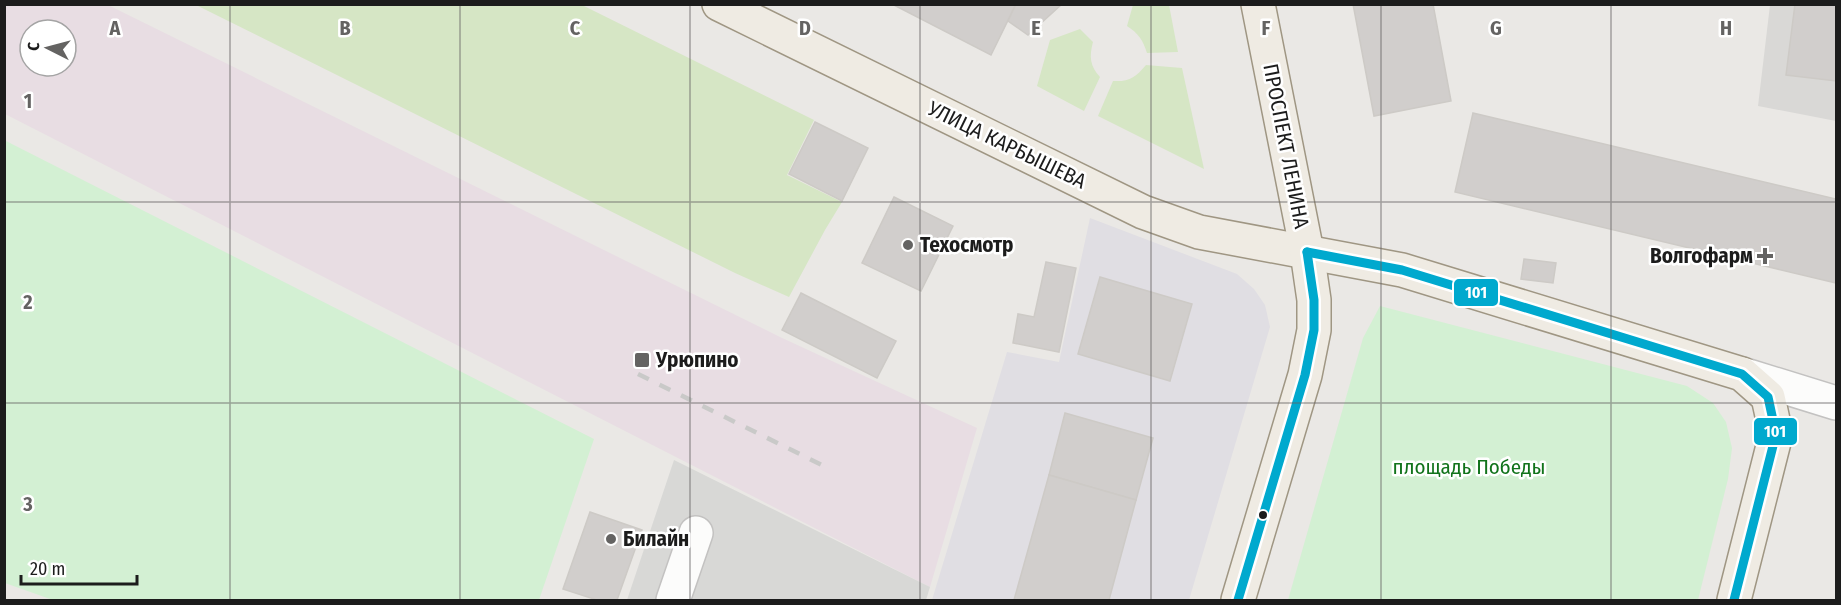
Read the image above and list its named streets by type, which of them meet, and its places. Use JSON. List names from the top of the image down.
{
  "streets": {
    "main road": ["УЛИЦА КАРБЫШЕВА", "ПРОСПЕКТ ЛЕНИНА"]
  },
  "crossings": [
    ["УЛИЦА КАРБЫШЕВА", "ПРОСПЕКТ ЛЕНИНА"]
  ],
  "parks": ["площадь Победы"],
  "places": {
    "other": ["Техосмотр", "Билайн"],
    "health": ["Волгофарм"],
    "transit": ["Урюпино"]
  },
  "lines": ["transit line 101"],
  "scale_bar": "20 m",
  "north": "left",
  "grid": {
    "columns": [
      "A",
      "B",
      "C",
      "D",
      "E",
      "F",
      "G",
      "H"
    ],
    "rows": ["1", "2", "3"]
  }
}
